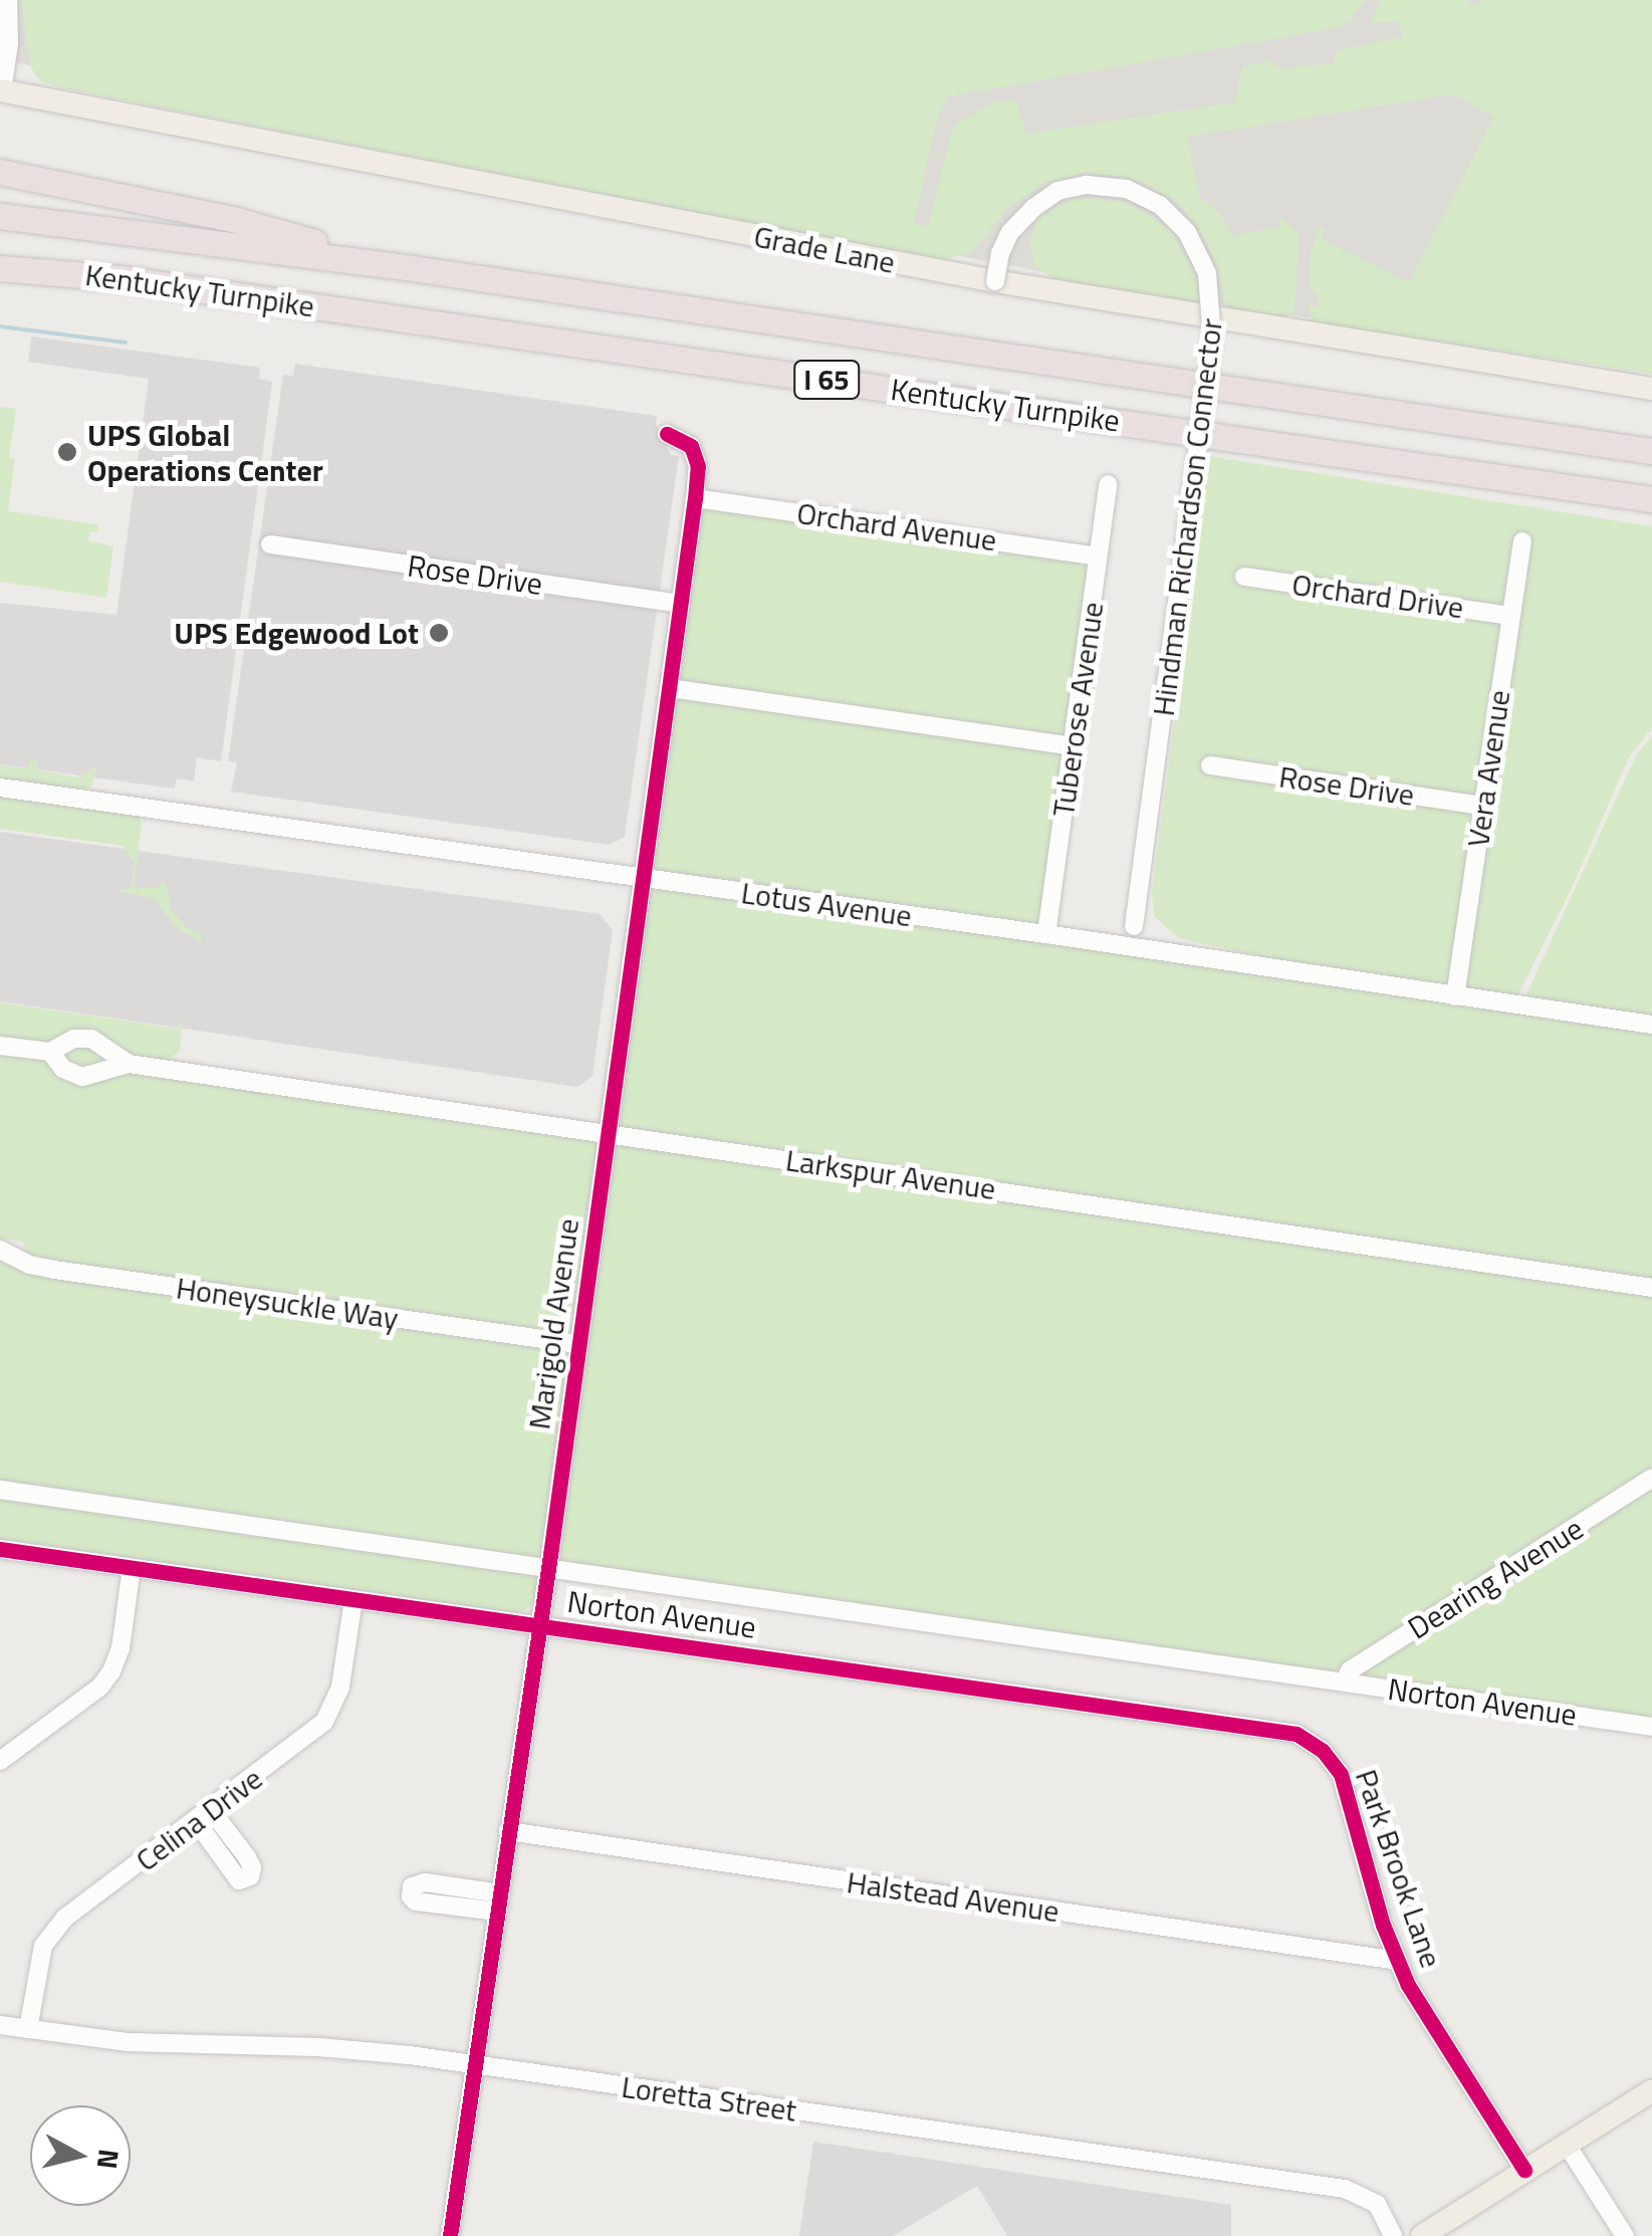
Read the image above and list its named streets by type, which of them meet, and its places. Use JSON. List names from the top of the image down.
{
  "streets": {
    "highway": ["Kentucky Turnpike", "I 65"],
    "main road": ["Grade Lane"],
    "street": [
      "Hindman Richardson Connector",
      "Orchard Avenue",
      "Rose Drive",
      "Orchard Drive",
      "Tuberose Avenue",
      "Vera Avenue",
      "Lotus Avenue",
      "Larkspur Avenue",
      "Honeysuckle Way",
      "Marigold Avenue",
      "Dearing Avenue",
      "Norton Avenue",
      "Celina Drive",
      "Park Brook Lane",
      "Halstead Avenue",
      "Loretta Street"
    ]
  },
  "crossings": [
    ["Grade Lane", "Hindman Richardson Connector"],
    ["Hindman Richardson Connector", "Lotus Avenue"],
    ["Orchard Avenue", "Tuberose Avenue"],
    ["Orchard Avenue", "Marigold Avenue"],
    ["Rose Drive", "Vera Avenue"],
    ["Rose Drive", "Marigold Avenue"],
    ["Orchard Drive", "Vera Avenue"],
    ["Tuberose Avenue", "Lotus Avenue"],
    ["Vera Avenue", "Lotus Avenue"],
    ["Lotus Avenue", "Marigold Avenue"],
    ["Larkspur Avenue", "Marigold Avenue"],
    ["Honeysuckle Way", "Marigold Avenue"],
    ["Marigold Avenue", "Norton Avenue"],
    ["Marigold Avenue", "Halstead Avenue"],
    ["Marigold Avenue", "Loretta Street"],
    ["Dearing Avenue", "Norton Avenue"],
    ["Norton Avenue", "Celina Drive"],
    ["Norton Avenue", "Park Brook Lane"],
    ["Celina Drive", "Loretta Street"],
    ["Park Brook Lane", "Halstead Avenue"]
  ],
  "places": ["UPS Global Operations Center", "UPS Edgewood Lot"],
  "north": "right"
}
